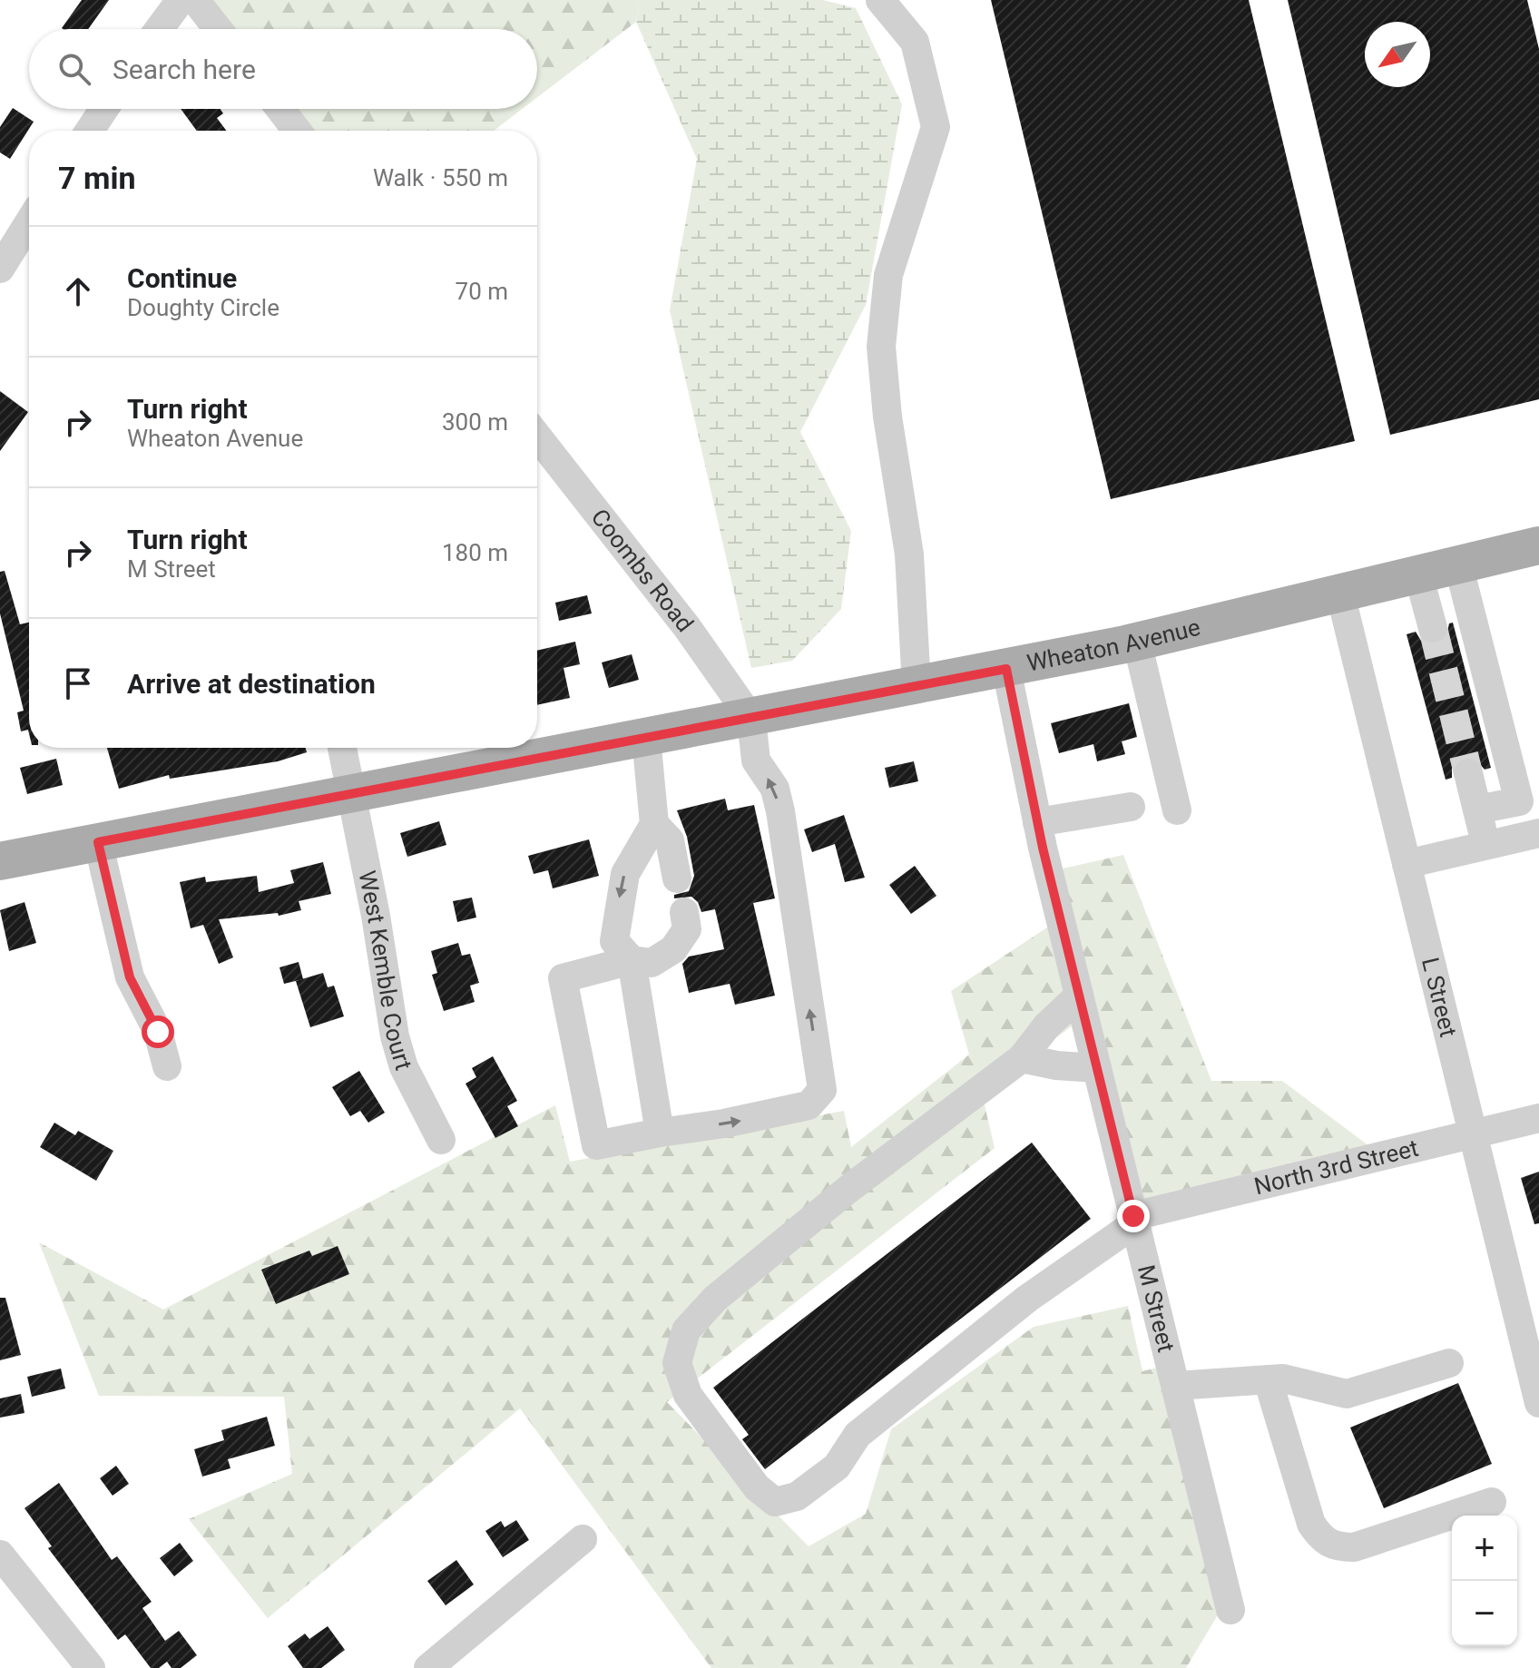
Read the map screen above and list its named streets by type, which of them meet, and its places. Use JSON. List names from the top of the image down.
{
  "streets": {
    "main road": ["Wheaton Avenue"],
    "street": [
      "Coombs Road",
      "West Kemble Court",
      "L Street",
      "North 3rd Street",
      "M Street"
    ]
  },
  "crossings": [
    ["Coombs Road", "Wheaton Avenue"],
    ["Wheaton Avenue", "West Kemble Court"],
    ["Wheaton Avenue", "L Street"],
    ["Wheaton Avenue", "M Street"],
    ["L Street", "North 3rd Street"],
    ["North 3rd Street", "M Street"]
  ],
  "north": "bottom left",
  "page": {
    "search": "Search here",
    "heading": ["7 min", "Walk · 550 m"],
    "list": [
      ["Continue", "Doughty Circle", "70 m"],
      ["Turn right", "Wheaton Avenue", "300 m"],
      ["Turn right", "M Street", "180 m"],
      "Arrive at destination"
    ],
    "map_buttons": ["+", "−"]
  }
}
